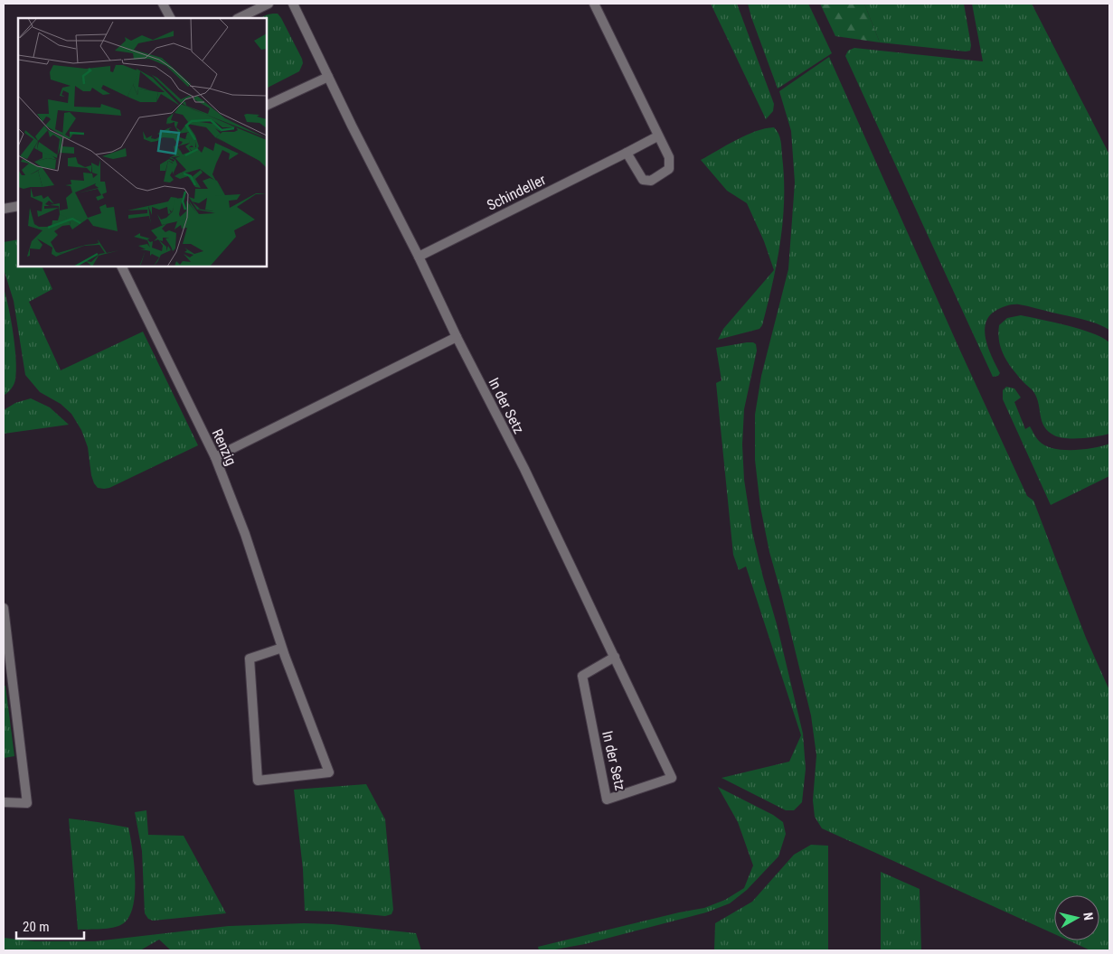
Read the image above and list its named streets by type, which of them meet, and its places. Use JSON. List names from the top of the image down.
{
  "streets": {
    "street": ["Schindeller", "In der Setz", "Renzig"]
  },
  "crossings": [
    ["Schindeller", "In der Setz"]
  ],
  "scale_bar": "20 m",
  "north": "right"
}
